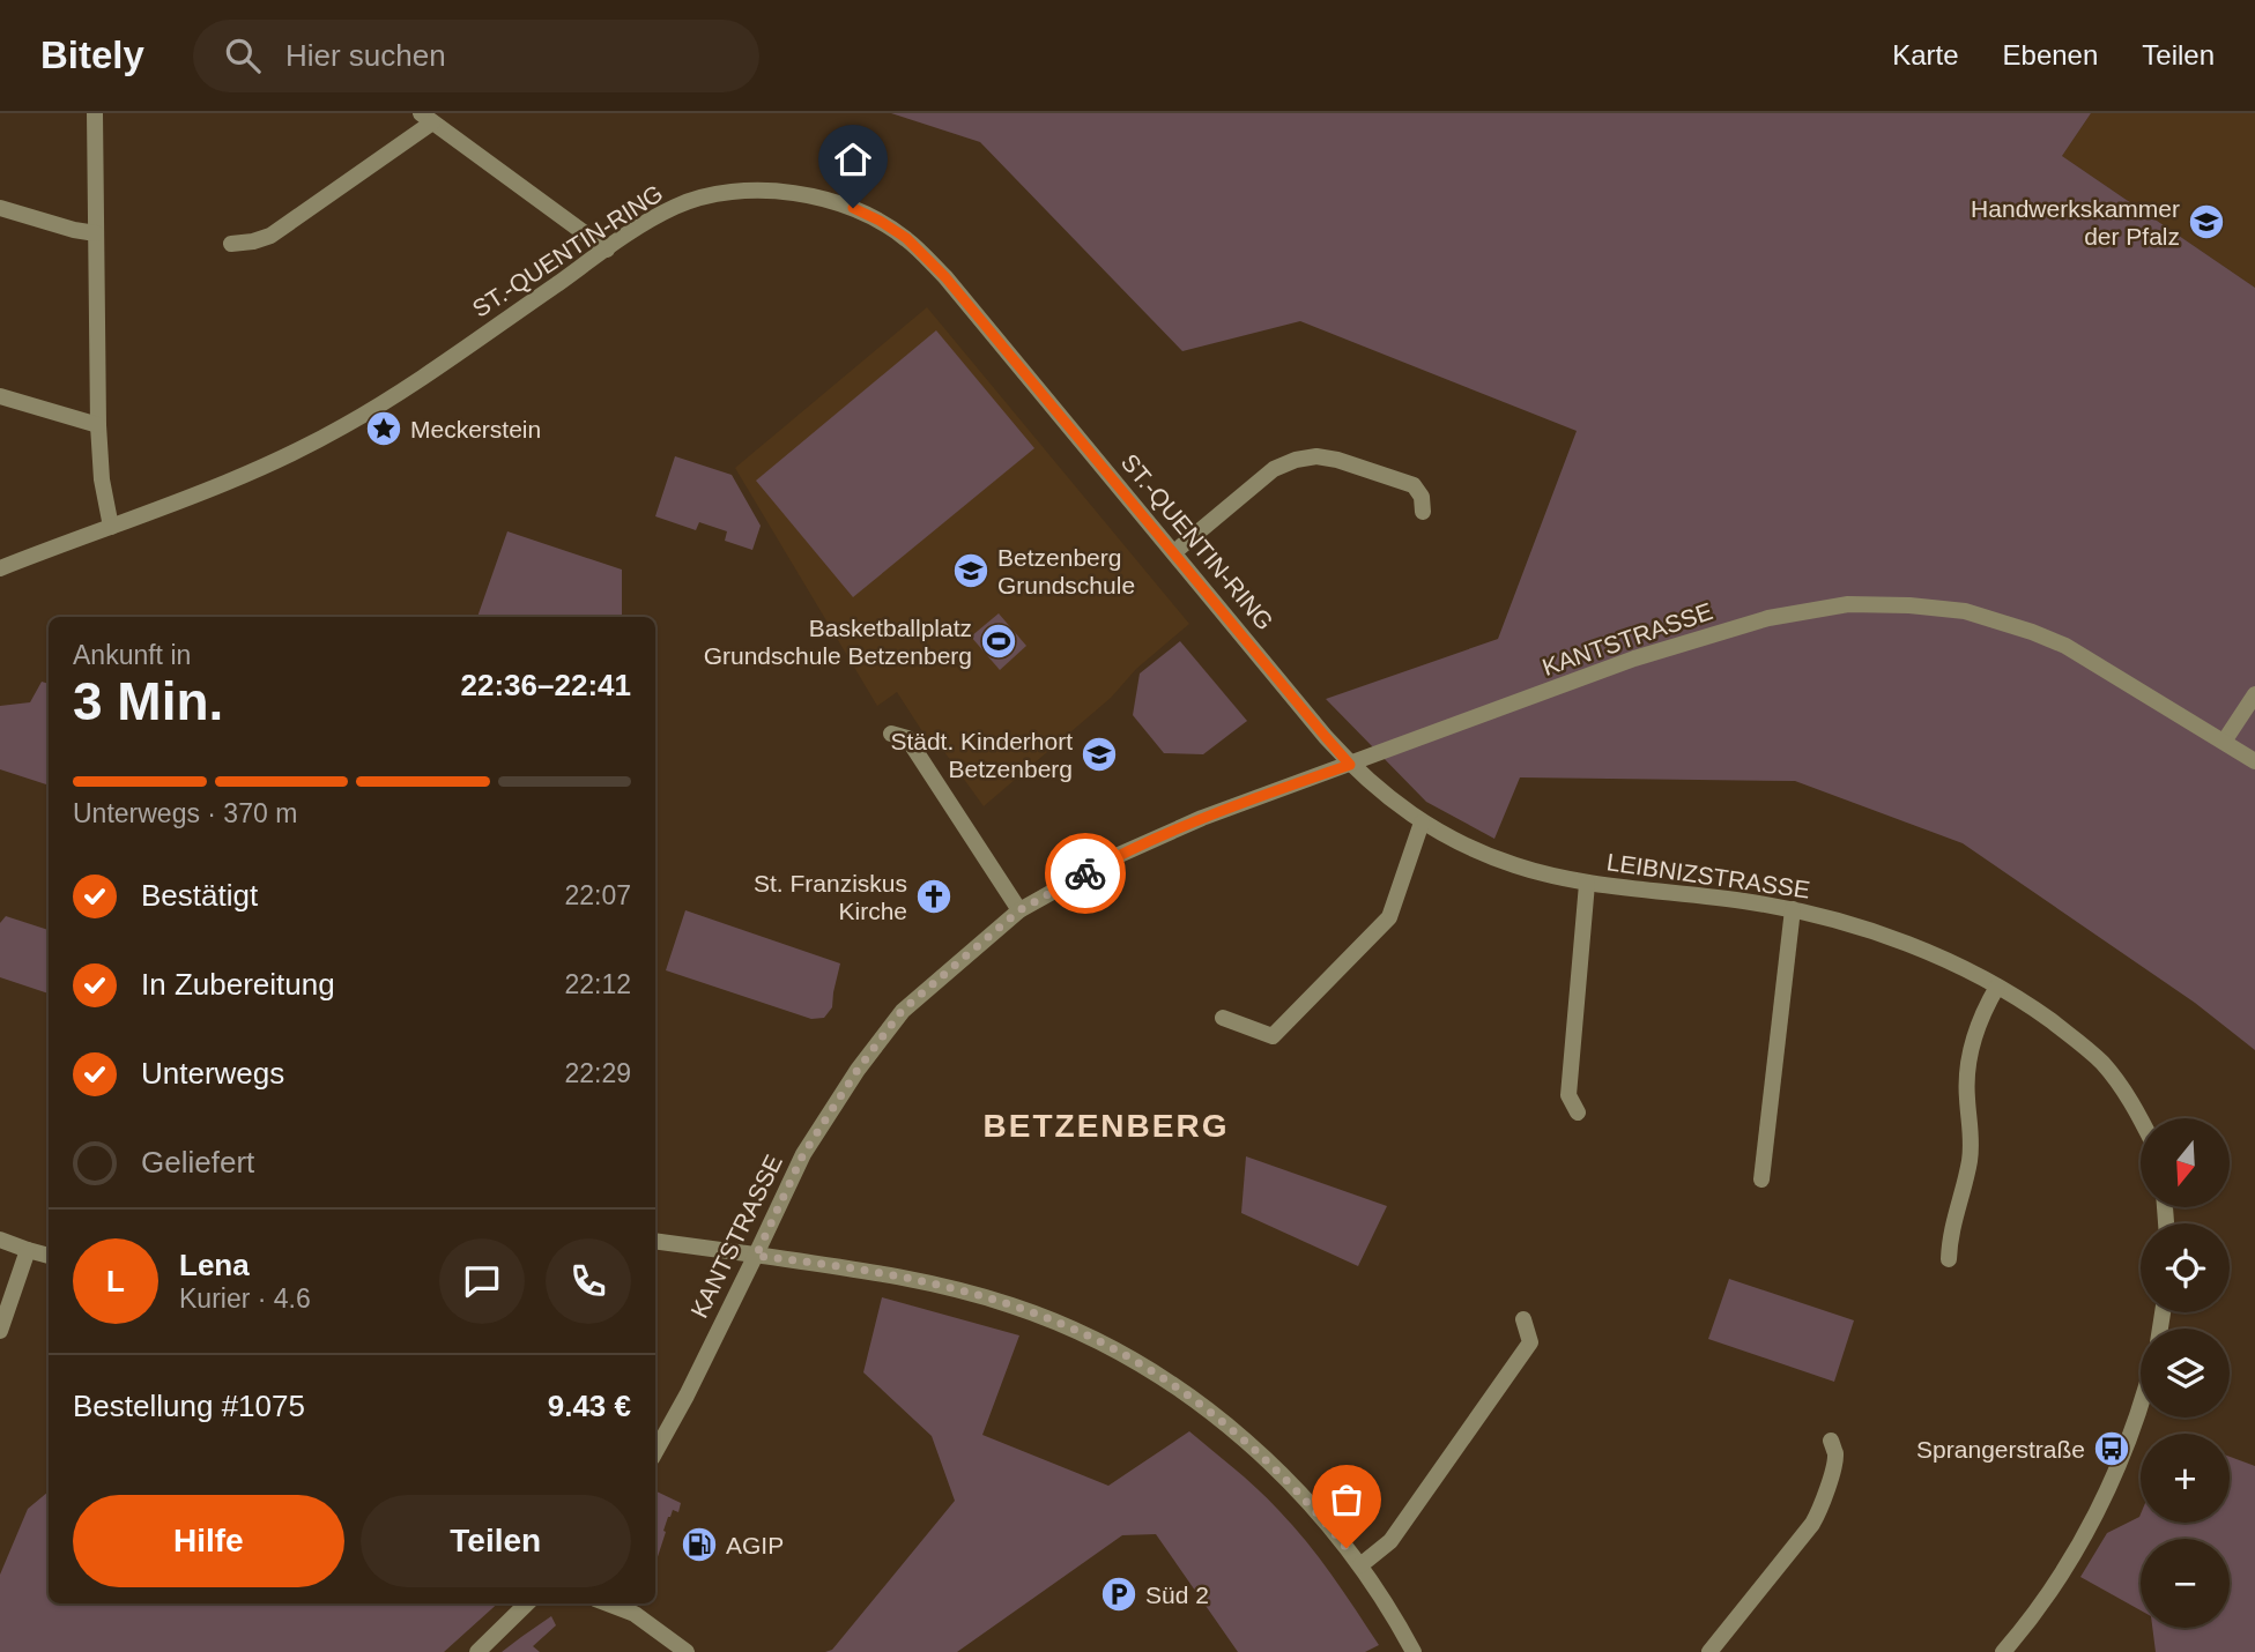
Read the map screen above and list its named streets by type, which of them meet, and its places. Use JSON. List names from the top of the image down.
{
  "streets": {
    "street": ["ST.-QUENTIN-RING", "KANTSTRASSE", "LEIBNIZSTRASSE"]
  },
  "crossings": [
    ["ST.-QUENTIN-RING", "KANTSTRASSE"],
    ["ST.-QUENTIN-RING", "LEIBNIZSTRASSE"],
    ["KANTSTRASSE", "LEIBNIZSTRASSE"]
  ],
  "districts": ["BETZENBERG"],
  "places": {
    "school or university": ["Handwerkskammer der Pfalz", "Betzenberg Grundschule", "Städt. Kinderhort Betzenberg"],
    "place": ["Meckerstein"],
    "sports": ["Basketballplatz Grundschule Betzenberg"],
    "church": ["St. Franziskus Kirche"],
    "bus stop": ["Sprangerstraße"],
    "fuel station": ["AGIP"],
    "parking": ["Süd 2"]
  },
  "north": "bottom",
  "page": {
    "header": "Bitely",
    "search": "Hier suchen",
    "nav": ["Karte", "Ebenen", "Teilen"],
    "heading": ["3 Min.", "Ankunft in", "22:36–22:41"],
    "panel": [
      "Lena",
      "Kurier · 4.6",
      "Bestellung #1075",
      "9.43 €"
    ],
    "bar": "Unterwegs · 370 m",
    "list": [
      ["Bestätigt", "22:07"],
      ["In Zubereitung", "22:12"],
      ["Unterwegs", "22:29"],
      "Geliefert"
    ],
    "map_buttons": ["+", "−"],
    "round": "L",
    "buttons": ["Hilfe", "Teilen"]
  }
}
